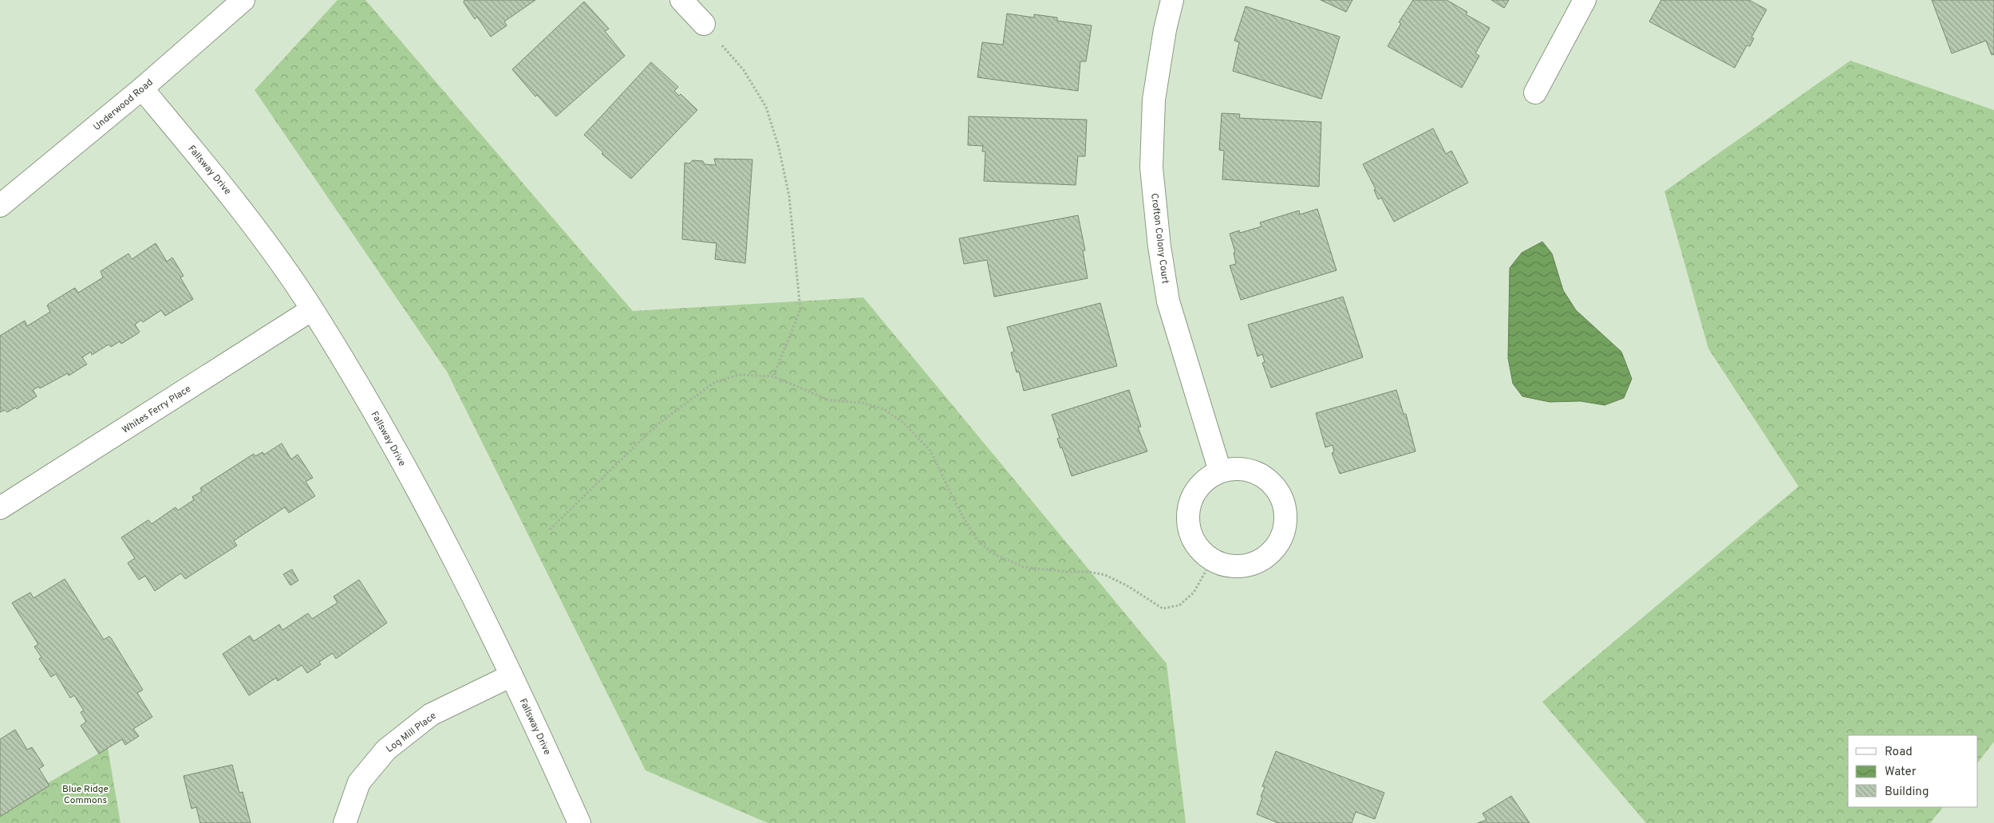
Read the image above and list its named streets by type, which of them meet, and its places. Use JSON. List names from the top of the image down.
{
  "streets": {
    "street": [
      "Underwood Road",
      "Fallsway Drive",
      "Crofton Colony Court",
      "Whites Ferry Place",
      "Log Mill Place"
    ]
  },
  "crossings": [
    ["Underwood Road", "Fallsway Drive"],
    ["Fallsway Drive", "Whites Ferry Place"],
    ["Fallsway Drive", "Log Mill Place"]
  ],
  "parks": ["Blue Ridge Commons"],
  "legend": ["Road", "Water", "Building"]
}
